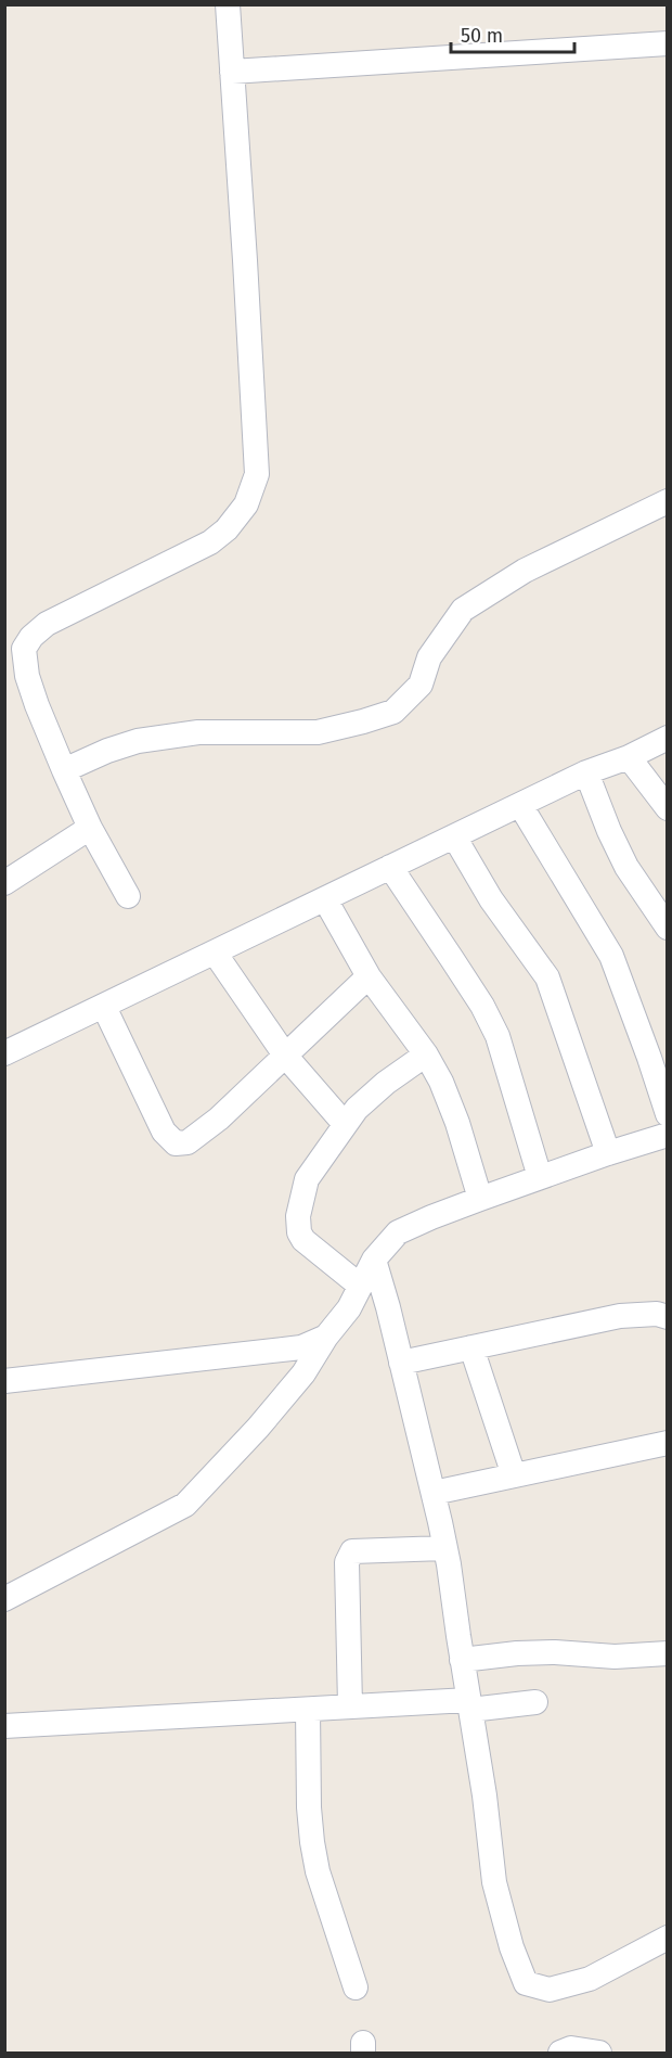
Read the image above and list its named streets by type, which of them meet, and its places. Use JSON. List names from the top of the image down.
{
  "scale_bar": "50 m"
}
